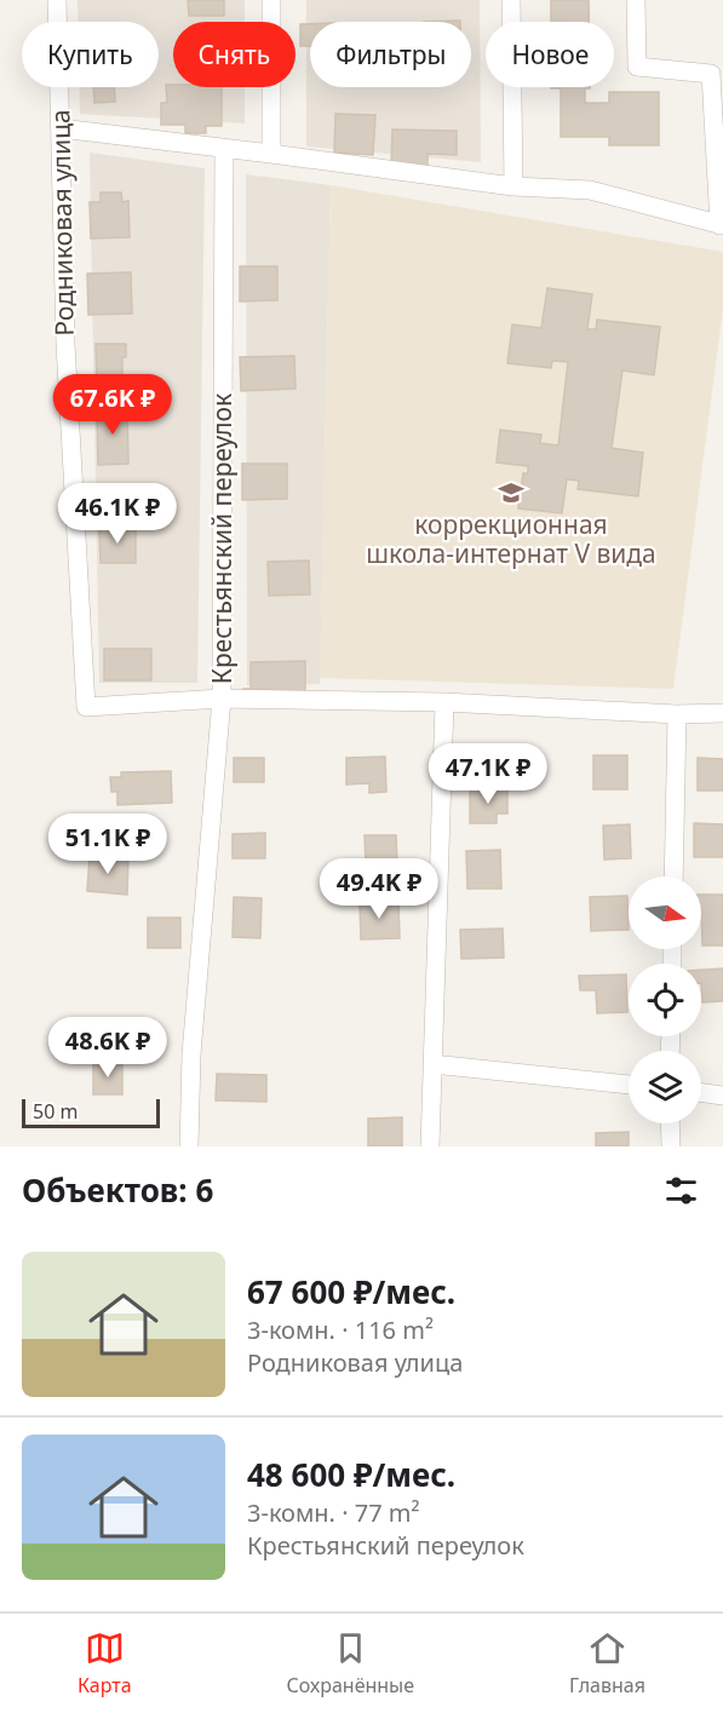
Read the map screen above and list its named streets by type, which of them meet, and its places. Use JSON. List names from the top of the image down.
{
  "streets": {
    "street": ["Родниковая улица", "Крестьянский переулок"]
  },
  "crossings": [
    ["Родниковая улица", "Крестьянский переулок"]
  ],
  "places": {
    "school or university": ["коррекционная школа-интернат V вида"]
  },
  "scale_bar": "50 m",
  "north": "right",
  "page": {
    "chip": [
      "Купить",
      "Снять",
      "Фильтры",
      "Новое"
    ],
    "price": [
      "67.6K ₽",
      "46.1K ₽",
      "47.1K ₽",
      "51.1K ₽",
      "49.4K ₽",
      "48.6K ₽"
    ],
    "scale": "50 m",
    "heading": "Объектов: 6",
    "list": [
      {
        "name": "67 600 ₽/мес.",
        "note": "3-комн. · 116 m² · Родниковая улица"
      },
      {
        "name": "48 600 ₽/мес.",
        "note": "3-комн. · 77 m² · Крестьянский переулок"
      }
    ],
    "tabs": ["Карта", "Сохранённые", "Главная"]
  }
}
